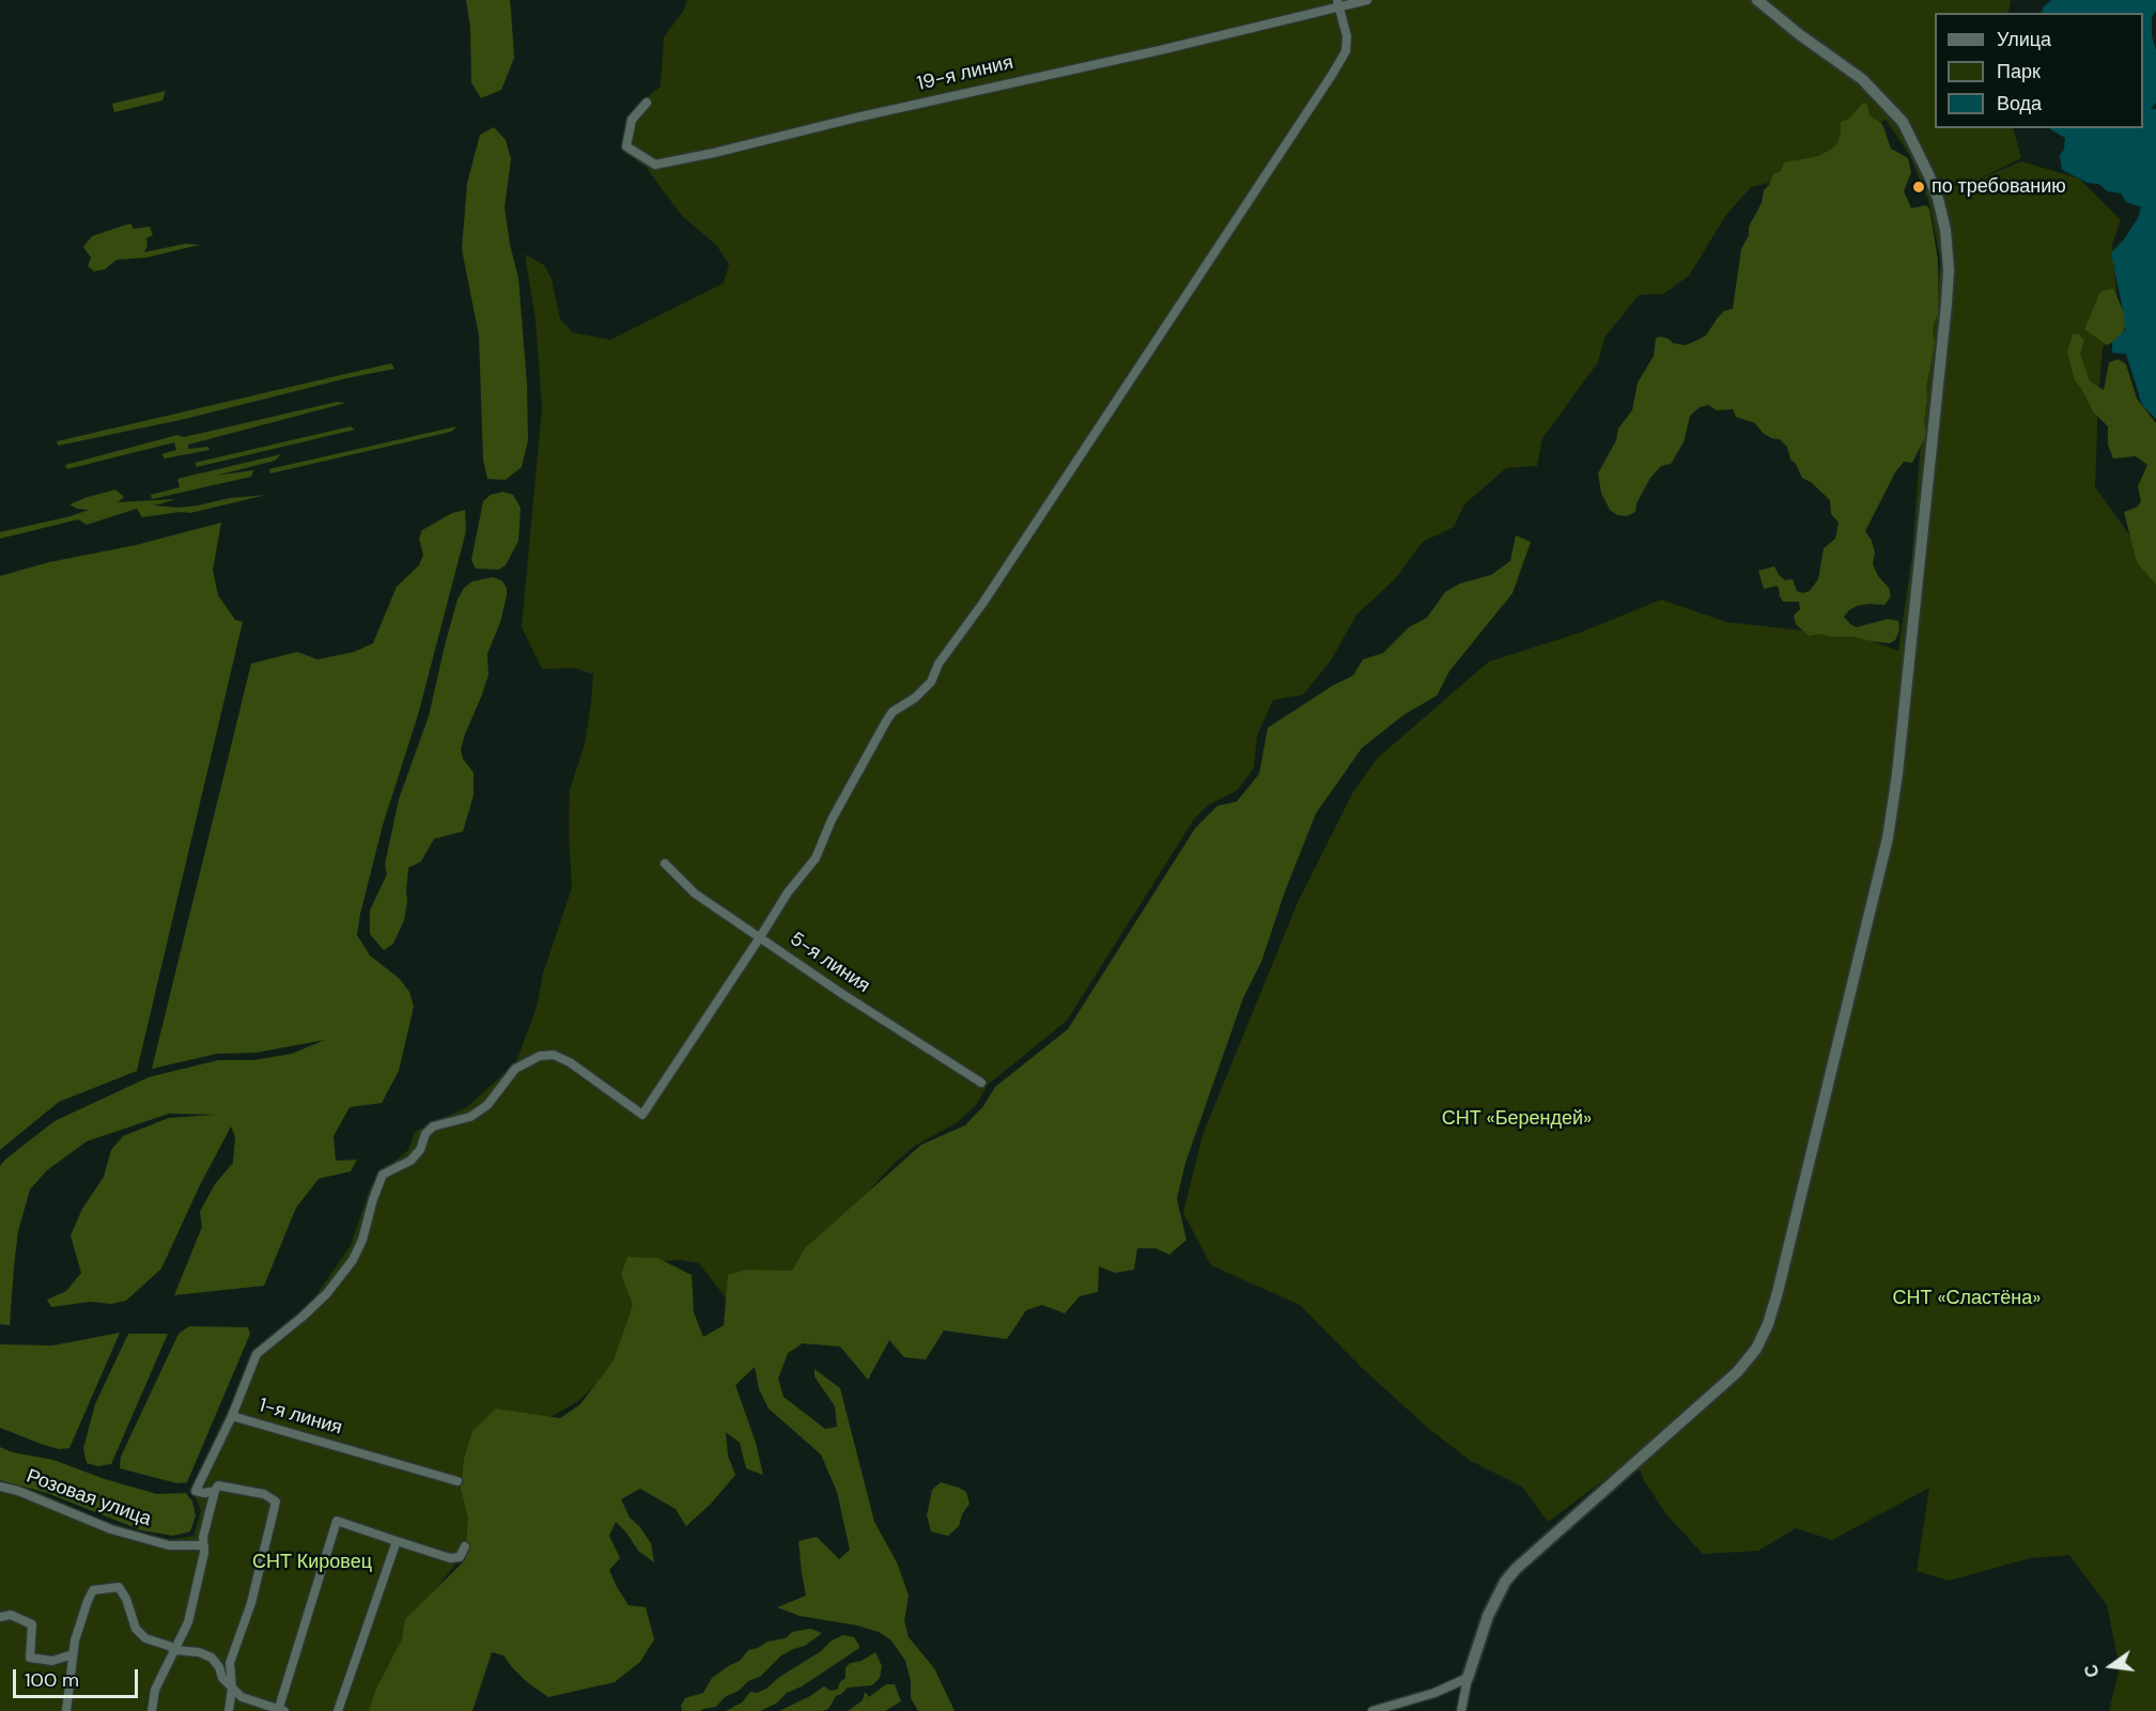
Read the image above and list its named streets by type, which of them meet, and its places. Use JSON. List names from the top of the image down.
{
  "streets": {
    "street": [
      "19-я линия",
      "5-я линия",
      "1-я линия",
      "Розовая улица"
    ]
  },
  "parks": ["СНТ «Берендей»", "СНТ «Сластёна»", "СНТ Кировец"],
  "places": ["по требованию"],
  "legend": ["Улица", "Парк", "Вода"],
  "scale_bar": "100 m",
  "north": "left"
}
